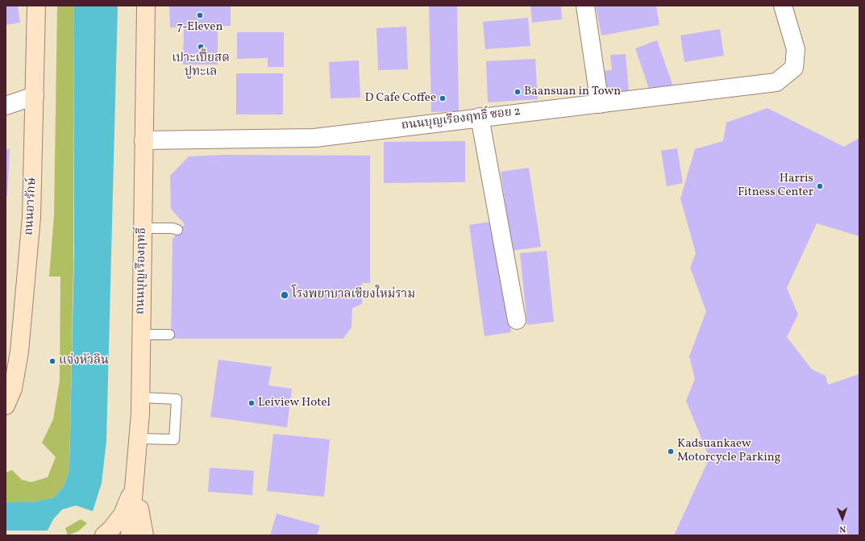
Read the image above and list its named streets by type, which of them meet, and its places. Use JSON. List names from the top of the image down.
{
  "streets": {
    "main road": ["ถนนอารักษ์", "ถนนบุญเรืองฤทธิ์"],
    "street": ["ถนนบุญเรืองฤทธิ์ ซอย 2"]
  },
  "crossings": [
    ["ถนนบุญเรืองฤทธิ์ ซอย 2", "ถนนบุญเรืองฤทธิ์"]
  ],
  "places": [
    "7-Eleven",
    "เปาะเปี๊ยสด ปูทะเล",
    "Baansuan in Town",
    "D Cafe Coffee",
    "Harris Fitness Center",
    "โรงพยาบาลเชียงใหม่ราม",
    "แจ่งหัวลิน",
    "Leiview Hotel",
    "Kadsuankaew Motorcycle Parking"
  ],
  "north": "bottom"
}
